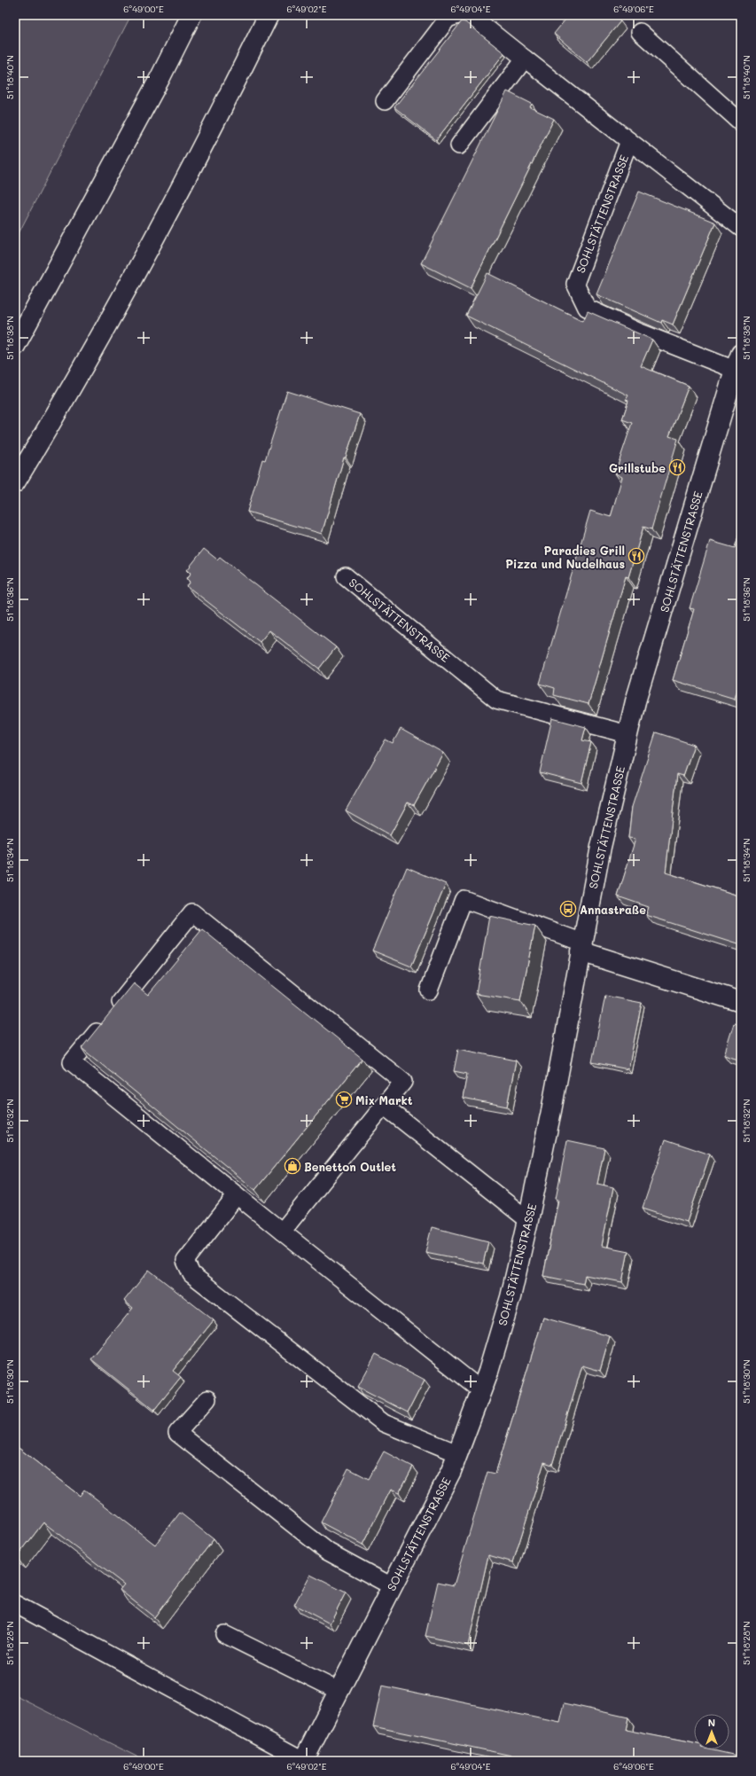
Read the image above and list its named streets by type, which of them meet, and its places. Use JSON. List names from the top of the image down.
{
  "streets": {
    "main road": ["SOHLSTÄTTENSTRASSE"]
  },
  "places": {
    "restaurant": ["Grillstube", "Paradies Grill Pizza und Nudelhaus"],
    "bus stop": ["Annastraße"],
    "supermarket": ["Mix Markt"],
    "shop": ["Benetton Outlet"]
  },
  "north": "top",
  "coordinates": [
    "6°49'00\"E",
    "6°49'02\"E",
    "6°49'04\"E",
    "6°49'06\"E",
    "51°18'40\"N",
    "51°18'38\"N",
    "51°18'36\"N",
    "51°18'34\"N",
    "51°18'32\"N",
    "51°18'30\"N",
    "51°18'28\"N"
  ]
}
